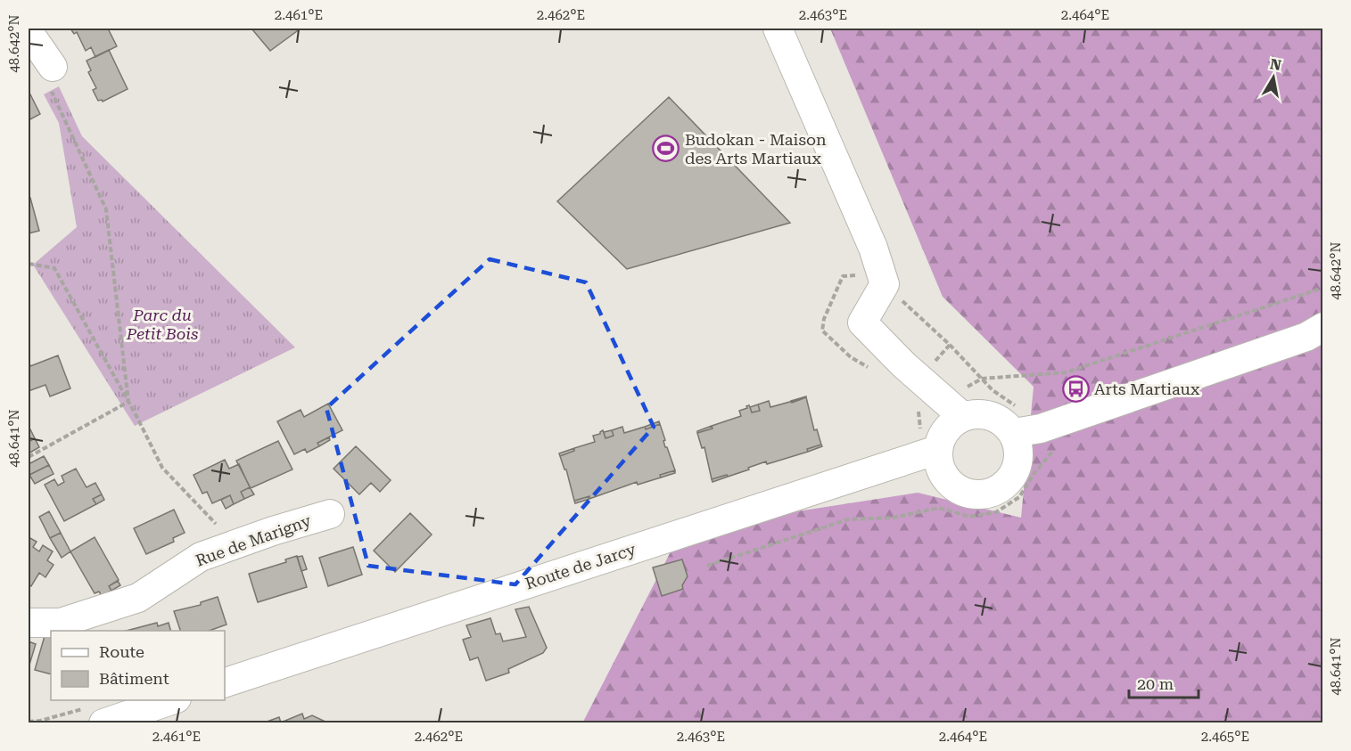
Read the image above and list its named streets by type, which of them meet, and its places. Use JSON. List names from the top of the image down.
{
  "streets": {
    "street": ["Rue de Marigny", "Route de Jarcy"]
  },
  "parks": ["Parc du Petit Bois"],
  "places": {
    "sports": ["Budokan - Maison des Arts Martiaux"],
    "bus stop": ["Arts Martiaux"]
  },
  "legend": ["Route", "Bâtiment"],
  "scale_bar": "20 m",
  "north": "top",
  "coordinates": [
    "2.461°E",
    "2.462°E",
    "2.463°E",
    "2.464°E",
    "48.642°N",
    "48.641°N",
    "2.465°E"
  ]
}
